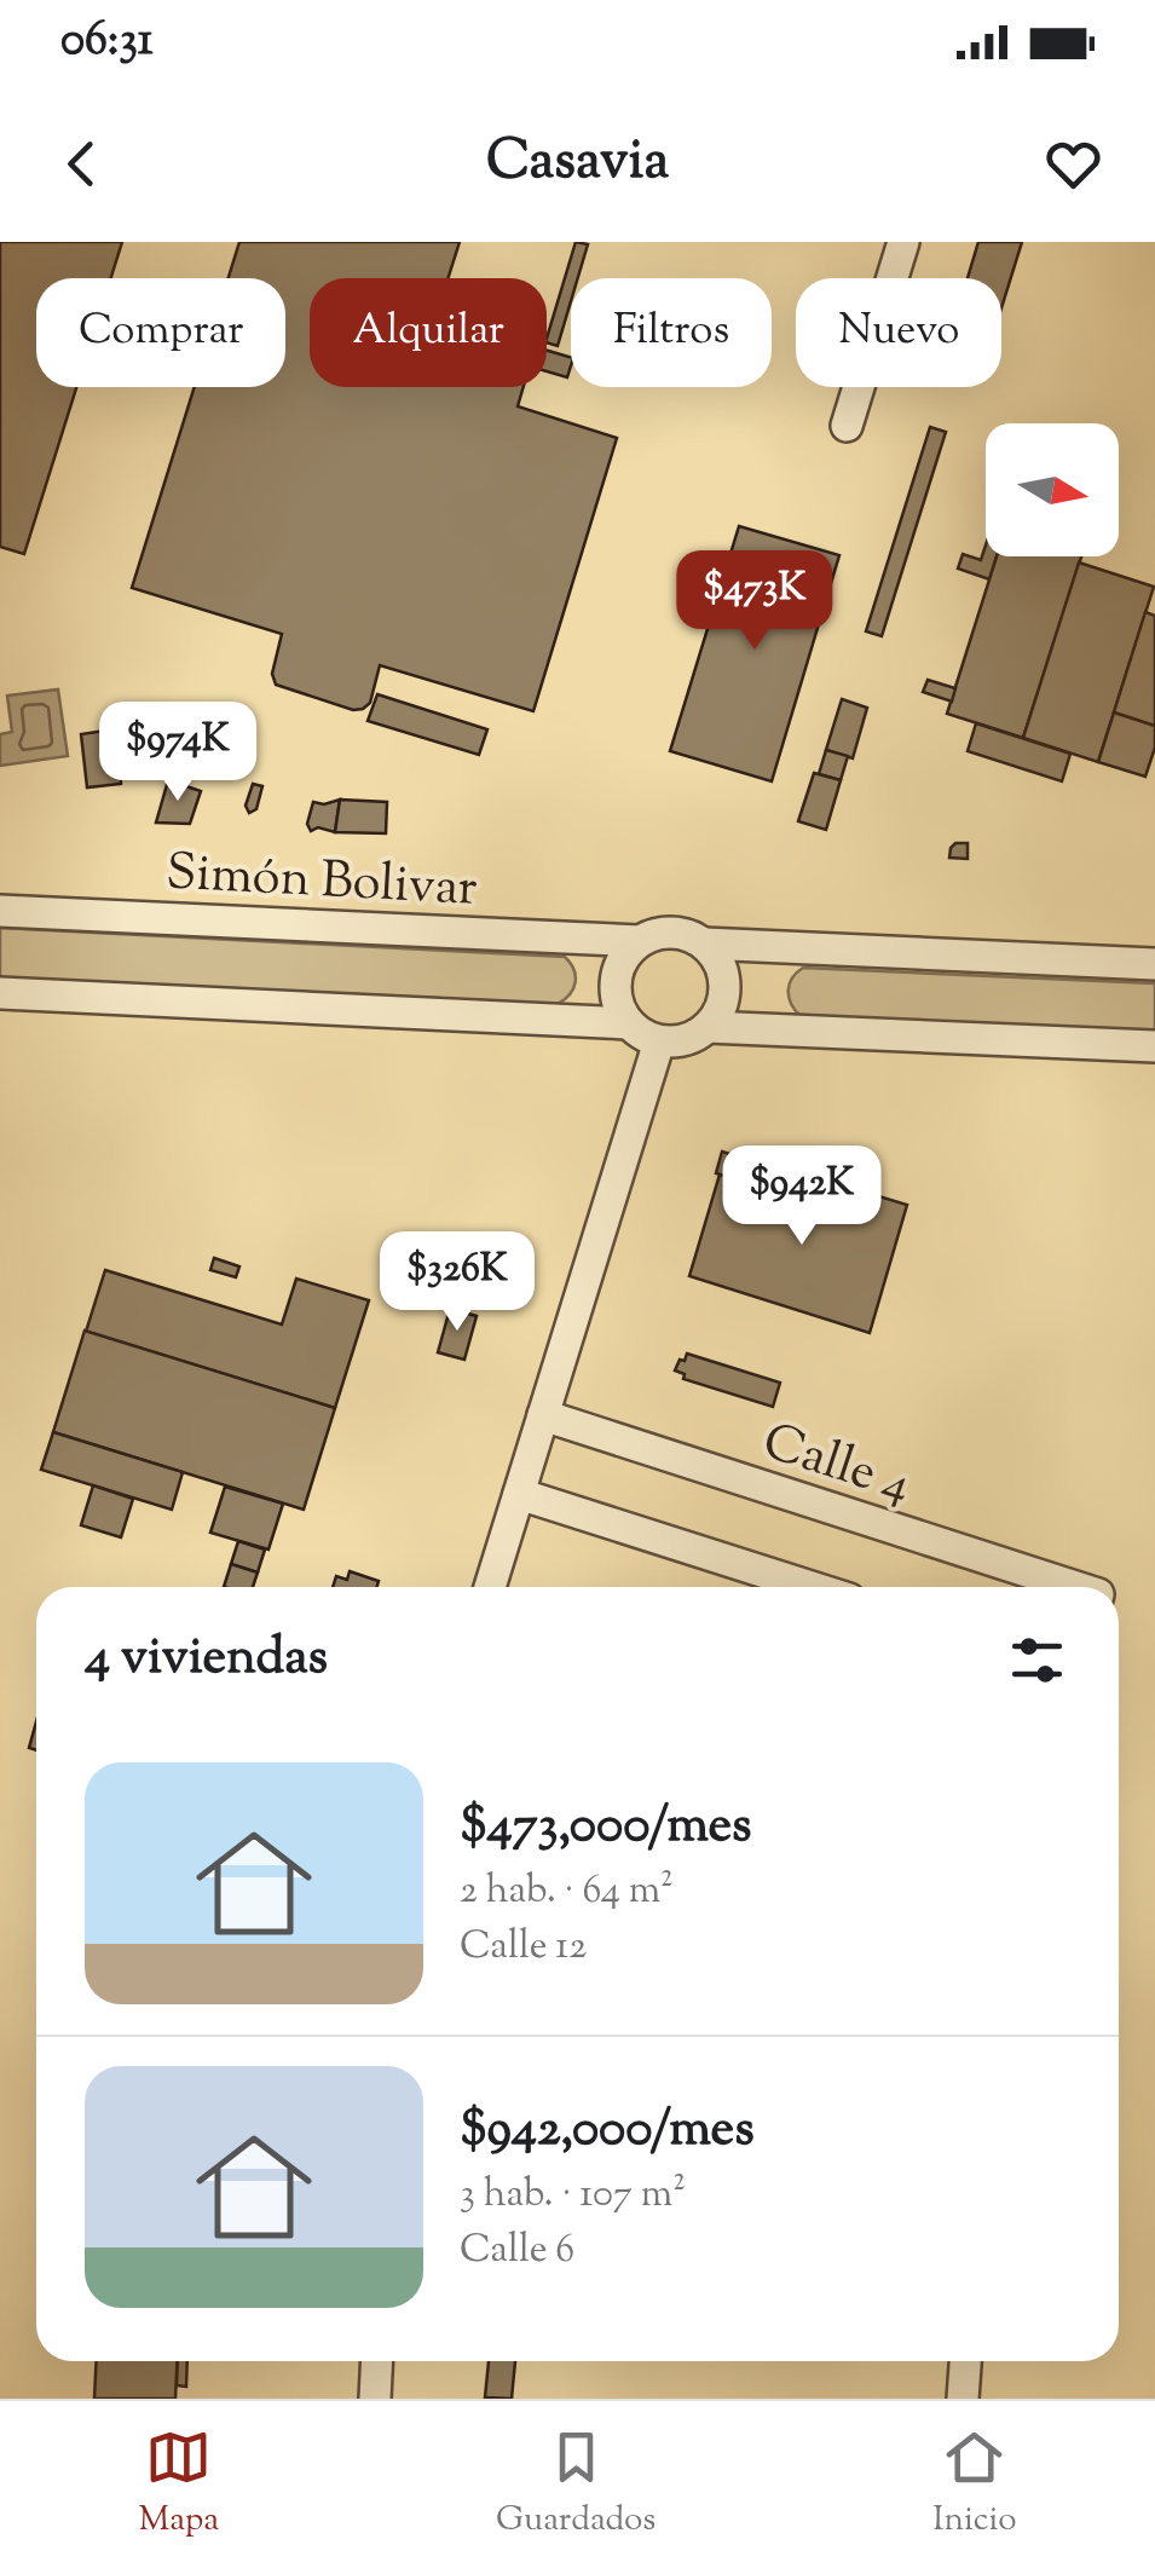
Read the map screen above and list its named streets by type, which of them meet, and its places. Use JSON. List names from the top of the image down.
{
  "streets": {
    "street": ["Simón Bolivar", "Calle 4"]
  },
  "north": "right",
  "page": {
    "status": "06:31",
    "header": "Casavia",
    "chip": [
      "Comprar",
      "Alquilar",
      "Filtros",
      "Nuevo"
    ],
    "price": [
      "$473K",
      "$974K",
      "$942K",
      "$326K"
    ],
    "heading": "4 viviendas",
    "list": [
      {
        "name": "$473,000/mes",
        "note": "2 hab. · 64 m² · Calle 12"
      },
      {
        "name": "$942,000/mes",
        "note": "3 hab. · 107 m² · Calle 6"
      }
    ],
    "tabs": ["Mapa", "Guardados", "Inicio"]
  }
}
